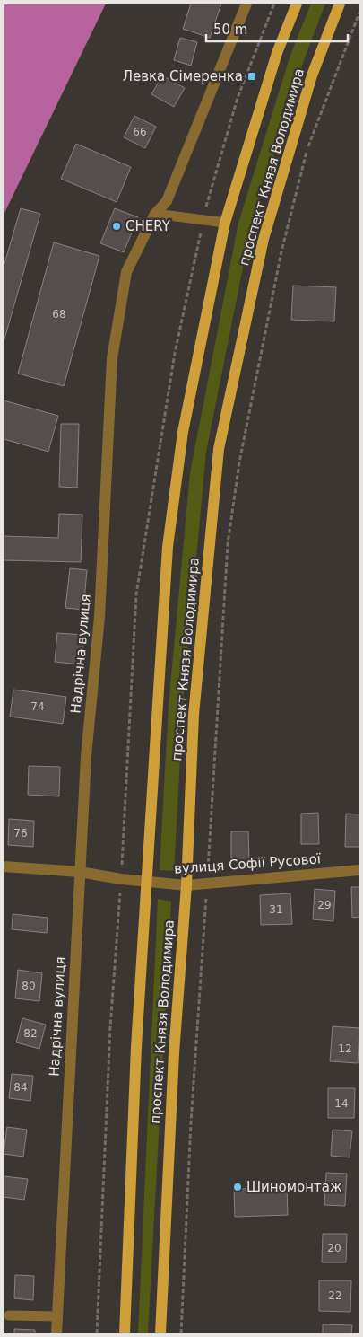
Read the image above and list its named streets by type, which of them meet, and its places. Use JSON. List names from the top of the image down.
{
  "streets": {
    "main road": ["проспект Князя Володимира"],
    "street": ["Надрічна вулиця", "вулиця Софії Русової"]
  },
  "crossings": [
    ["проспект Князя Володимира", "вулиця Софії Русової"],
    ["Надрічна вулиця", "вулиця Софії Русової"]
  ],
  "places": {
    "transit": ["Левка Сімеренка"],
    "other": ["CHERY", "Шиномонтаж"]
  },
  "house_numbers": [
    "66",
    "68",
    "74",
    "76",
    "29",
    "31",
    "80",
    "82",
    "12",
    "84",
    "14",
    "20",
    "22"
  ],
  "scale_bar": "50 m"
}
